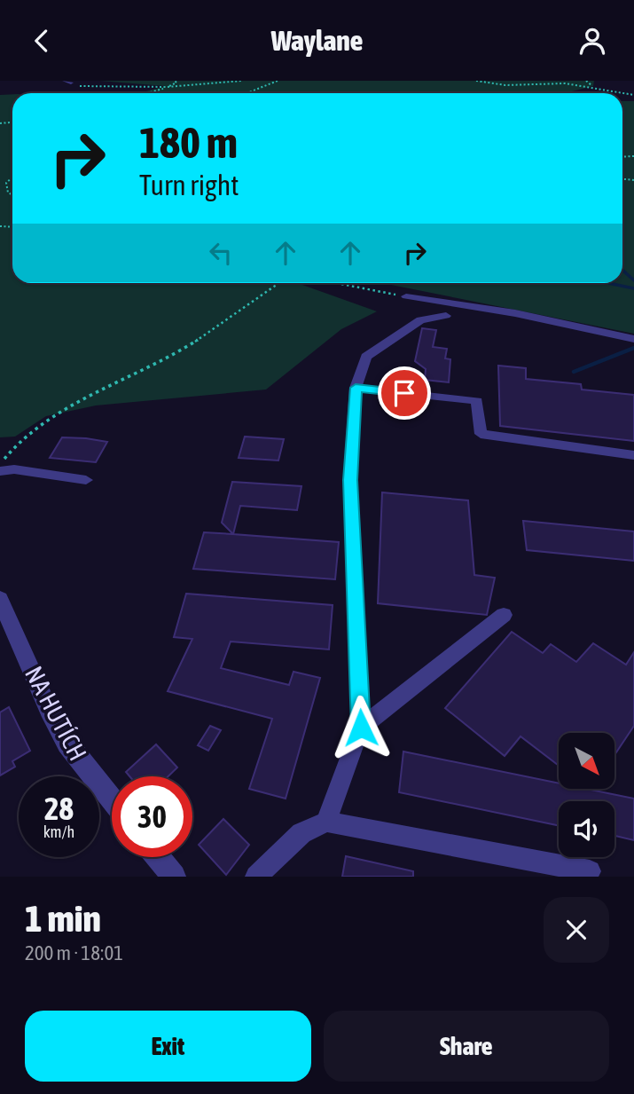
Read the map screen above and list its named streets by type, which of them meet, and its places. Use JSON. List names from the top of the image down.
{
  "streets": {
    "street": ["NA HUTÍCH"]
  },
  "north": "bottom right",
  "page": {
    "header": "Waylane",
    "turn": ["180 m", "Turn right"],
    "speed": "28 km/h",
    "limit": "30",
    "heading": ["1 min", "200 m · 18:01"],
    "buttons": ["Exit", "Share"]
  }
}
